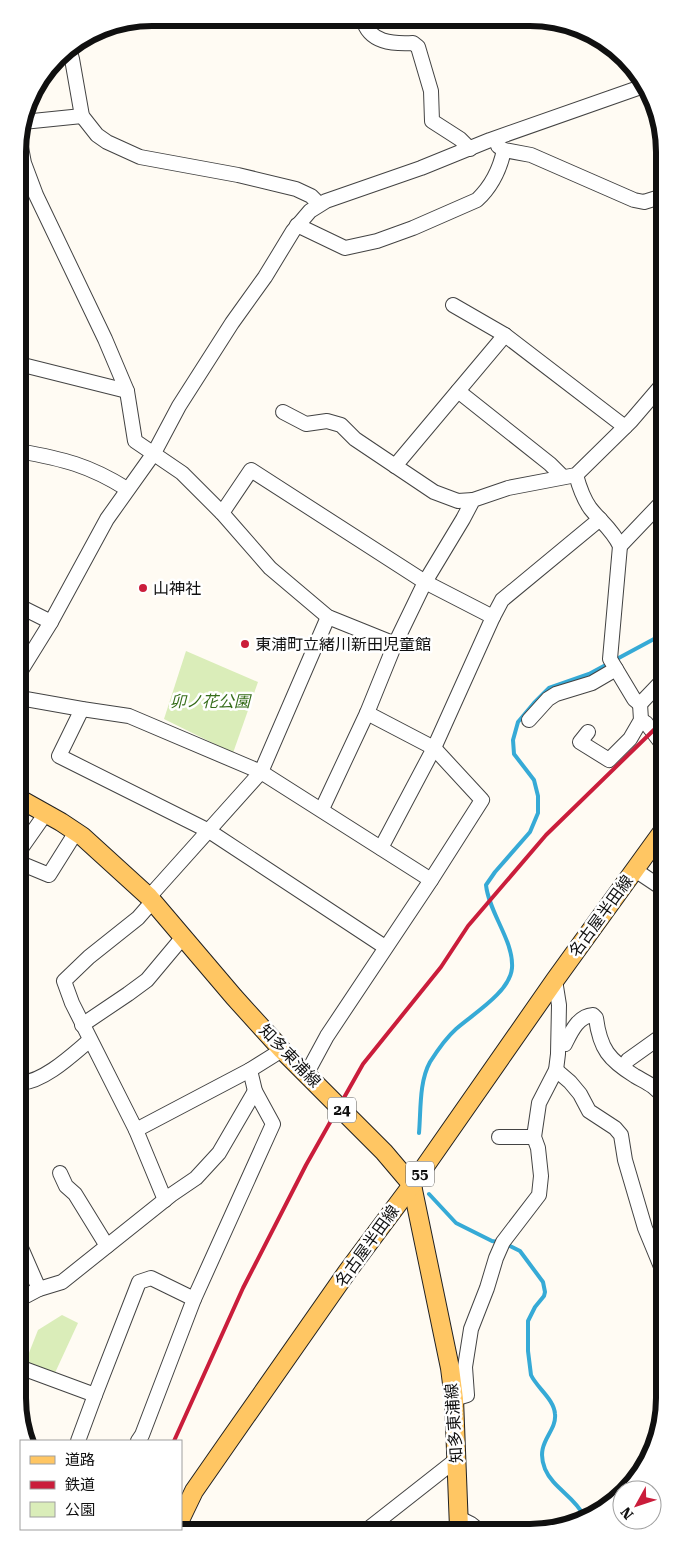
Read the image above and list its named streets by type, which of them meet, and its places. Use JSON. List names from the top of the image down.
{
  "streets": {
    "main road": [
      "名古屋半田線",
      "知多東浦線",
      "24",
      "55"
    ]
  },
  "crossings": [
    ["名古屋半田線", "知多東浦線"]
  ],
  "parks": ["卯ノ花公園"],
  "places": ["山神社", "東浦町立緒川新田児童館"],
  "legend": ["道路", "鉄道", "公園"],
  "north": "bottom left"
}
